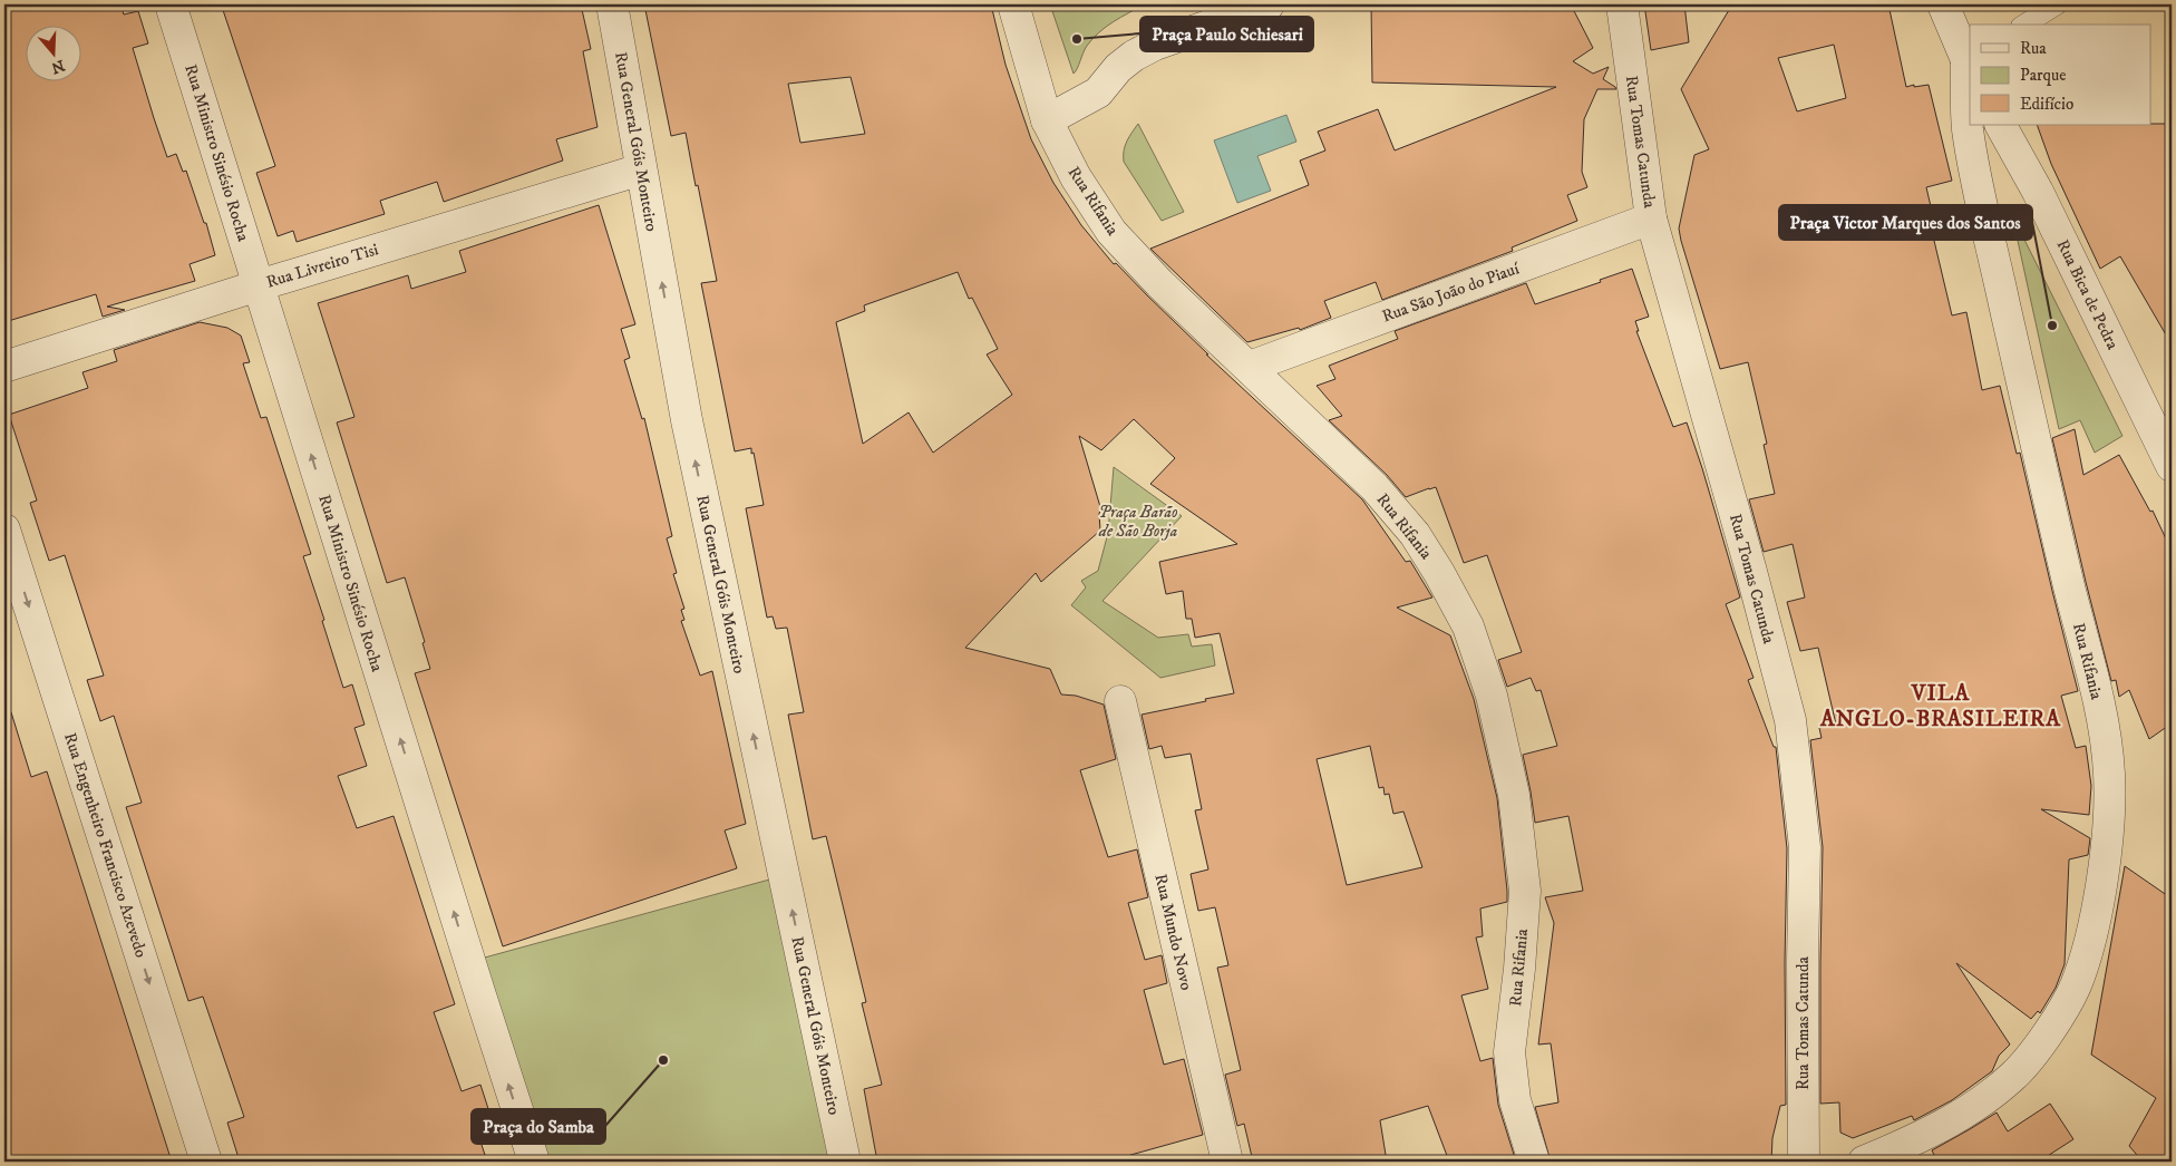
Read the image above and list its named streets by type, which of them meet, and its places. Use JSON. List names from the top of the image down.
{
  "streets": {
    "street": [
      "Rua General Góis Monteiro",
      "Rua Tomas Catunda",
      "Rua Ministro Sinésio Rocha",
      "Rua Rifania",
      "Rua Livreiro Tisi",
      "Rua São João do Piauí",
      "Rua Bica de Pedra",
      "Rua Engenheiro Francisco Azevedo",
      "Rua Mundo Novo"
    ]
  },
  "crossings": [
    ["Rua General Góis Monteiro", "Rua Livreiro Tisi"],
    ["Rua Tomas Catunda", "Rua São João do Piauí"],
    ["Rua Ministro Sinésio Rocha", "Rua Livreiro Tisi"],
    ["Rua Rifania", "Rua São João do Piauí"]
  ],
  "one_way": ["Rua General Góis Monteiro", "Rua Ministro Sinésio Rocha", "Rua Engenheiro Francisco Azevedo"],
  "districts": ["VILA ANGLO-BRASILEIRA"],
  "parks": ["Praça Barão de São Borja"],
  "places": ["Praça Paulo Schiesari", "Praça Victor Marques dos Santos", "Praça do Samba"],
  "legend": ["Rua", "Parque", "Edifício"],
  "north": "bottom"
}
